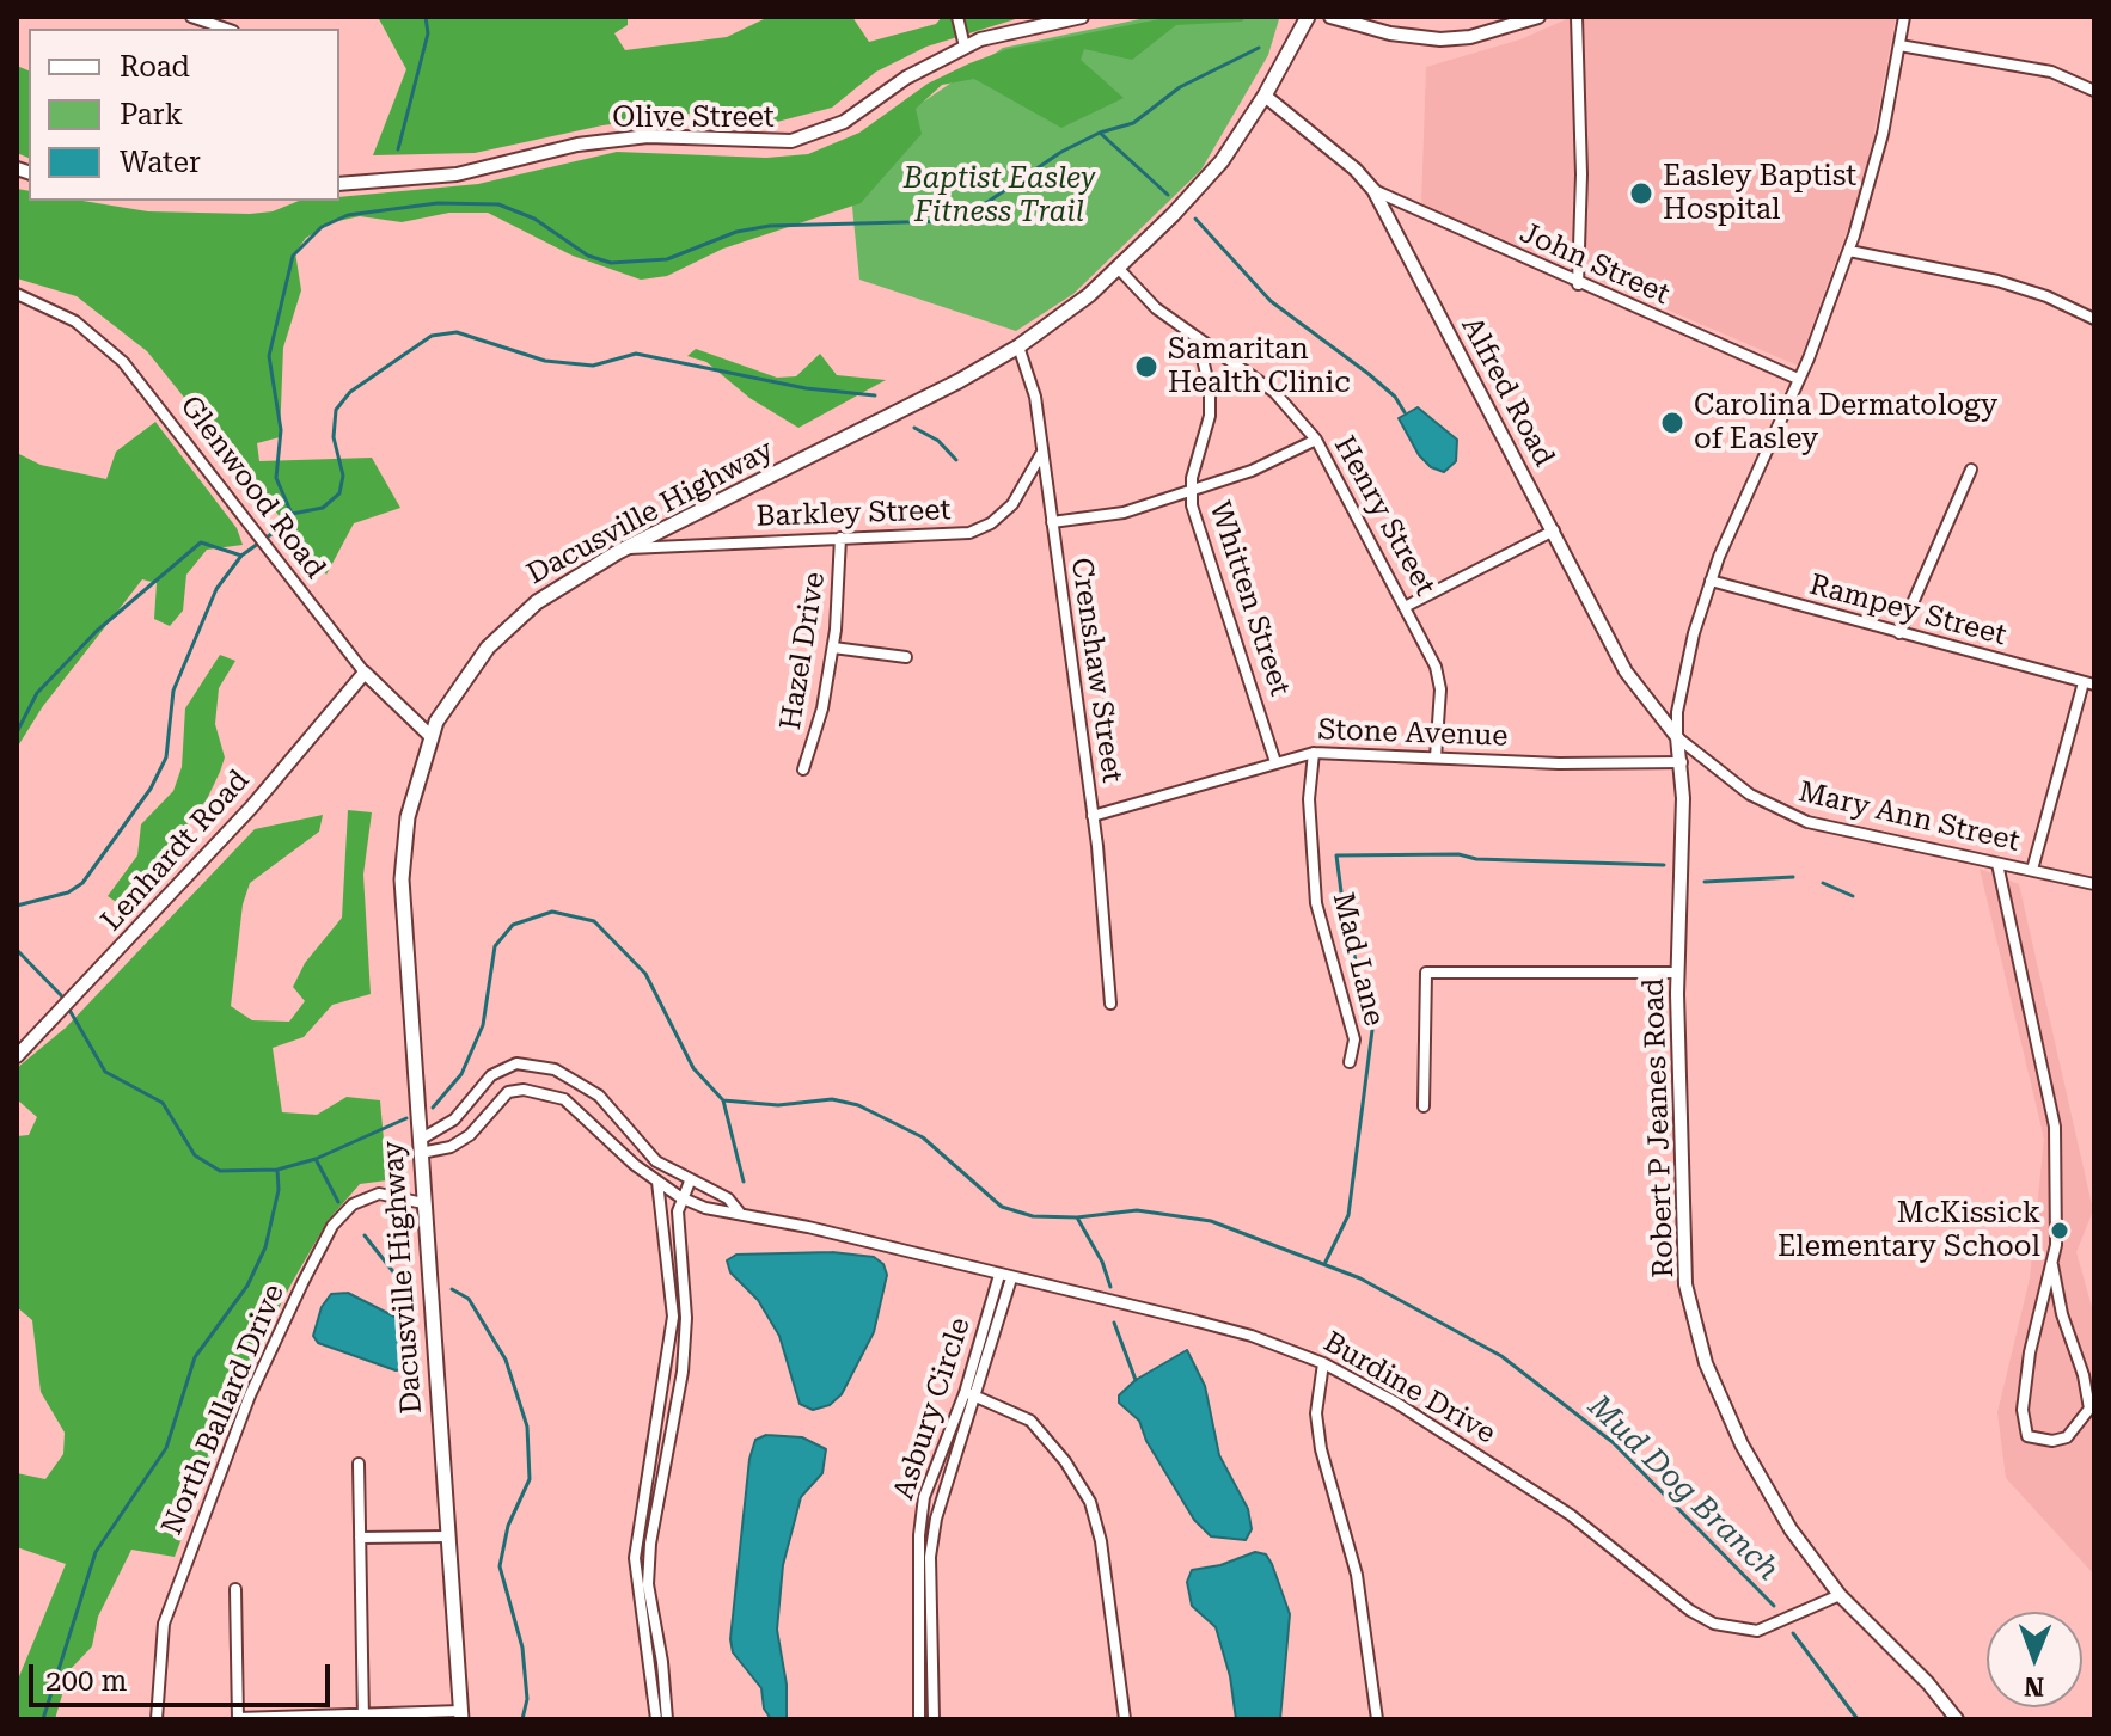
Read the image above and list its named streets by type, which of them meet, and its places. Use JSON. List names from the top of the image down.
{
  "streets": {
    "main road": ["Dacusville Highway"],
    "street": [
      "Olive Street",
      "John Street",
      "Alfred Road",
      "Glenwood Road",
      "Barkley Street",
      "Henry Street",
      "Whitten Street",
      "Rampey Street",
      "Hazel Drive",
      "Crenshaw Street",
      "Stone Avenue",
      "Mary Ann Street",
      "Lenhardt Road",
      "Mad Lane",
      "Robert P Jeanes Road",
      "Burdine Drive",
      "Asbury Circle",
      "North Ballard Drive"
    ]
  },
  "crossings": [
    ["John Street", "Alfred Road"],
    ["Alfred Road", "Dacusville Highway"],
    ["Alfred Road", "Mary Ann Street"],
    ["Alfred Road", "Robert P Jeanes Road"],
    ["Glenwood Road", "Dacusville Highway"],
    ["Glenwood Road", "Lenhardt Road"],
    ["Dacusville Highway", "Barkley Street"],
    ["Dacusville Highway", "Henry Street"],
    ["Dacusville Highway", "Crenshaw Street"],
    ["Dacusville Highway", "Burdine Drive"],
    ["Dacusville Highway", "North Ballard Drive"],
    ["Barkley Street", "Hazel Drive"],
    ["Barkley Street", "Crenshaw Street"],
    ["Henry Street", "Whitten Street"],
    ["Henry Street", "Stone Avenue"],
    ["Whitten Street", "Stone Avenue"],
    ["Crenshaw Street", "Stone Avenue"],
    ["Stone Avenue", "Mad Lane"],
    ["Stone Avenue", "Robert P Jeanes Road"],
    ["Mary Ann Street", "Robert P Jeanes Road"],
    ["Robert P Jeanes Road", "Burdine Drive"],
    ["Burdine Drive", "Asbury Circle"]
  ],
  "water": ["Mud Dog Branch"],
  "parks": ["Baptist Easley Fitness Trail"],
  "places": [
    "Easley Baptist Hospital",
    "Samaritan Health Clinic",
    "Carolina Dermatology of Easley",
    "McKissick Elementary School"
  ],
  "legend": ["Road", "Park", "Water"],
  "scale_bar": "200 m",
  "north": "bottom"
}
